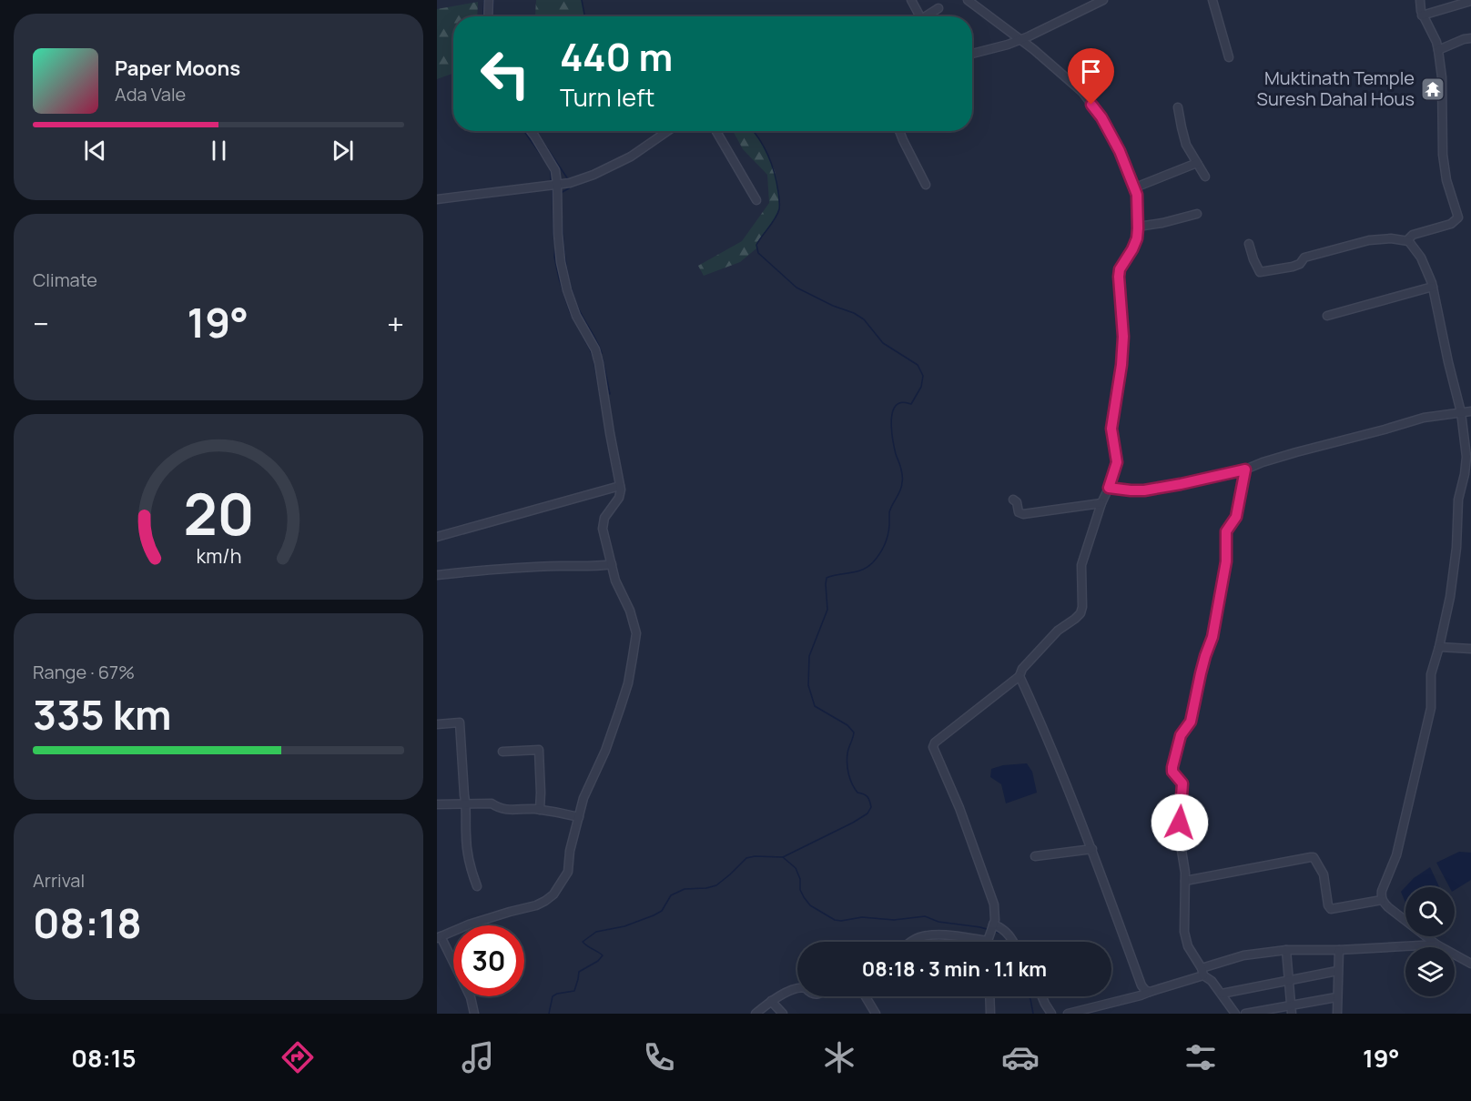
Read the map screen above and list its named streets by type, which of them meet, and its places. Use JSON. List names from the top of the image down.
{
  "places": {
    "temple": ["Muktinath Temple Suresh Dahal Hous"]
  },
  "page": {
    "turn": ["440 m", "Turn left"],
    "song": ["Paper Moons", "Ada Vale"],
    "tile": [
      "Climate",
      ["Range · 67%", "335 km"],
      ["Arrival", "08:18"]
    ],
    "heat": ["−", "19°", "+"],
    "limit": "30",
    "trip": "08:18 · 3 min · 1.1 km",
    "tabs": ["08:15", "19°"],
    "gauge": ["20", "km/h"]
  }
}
